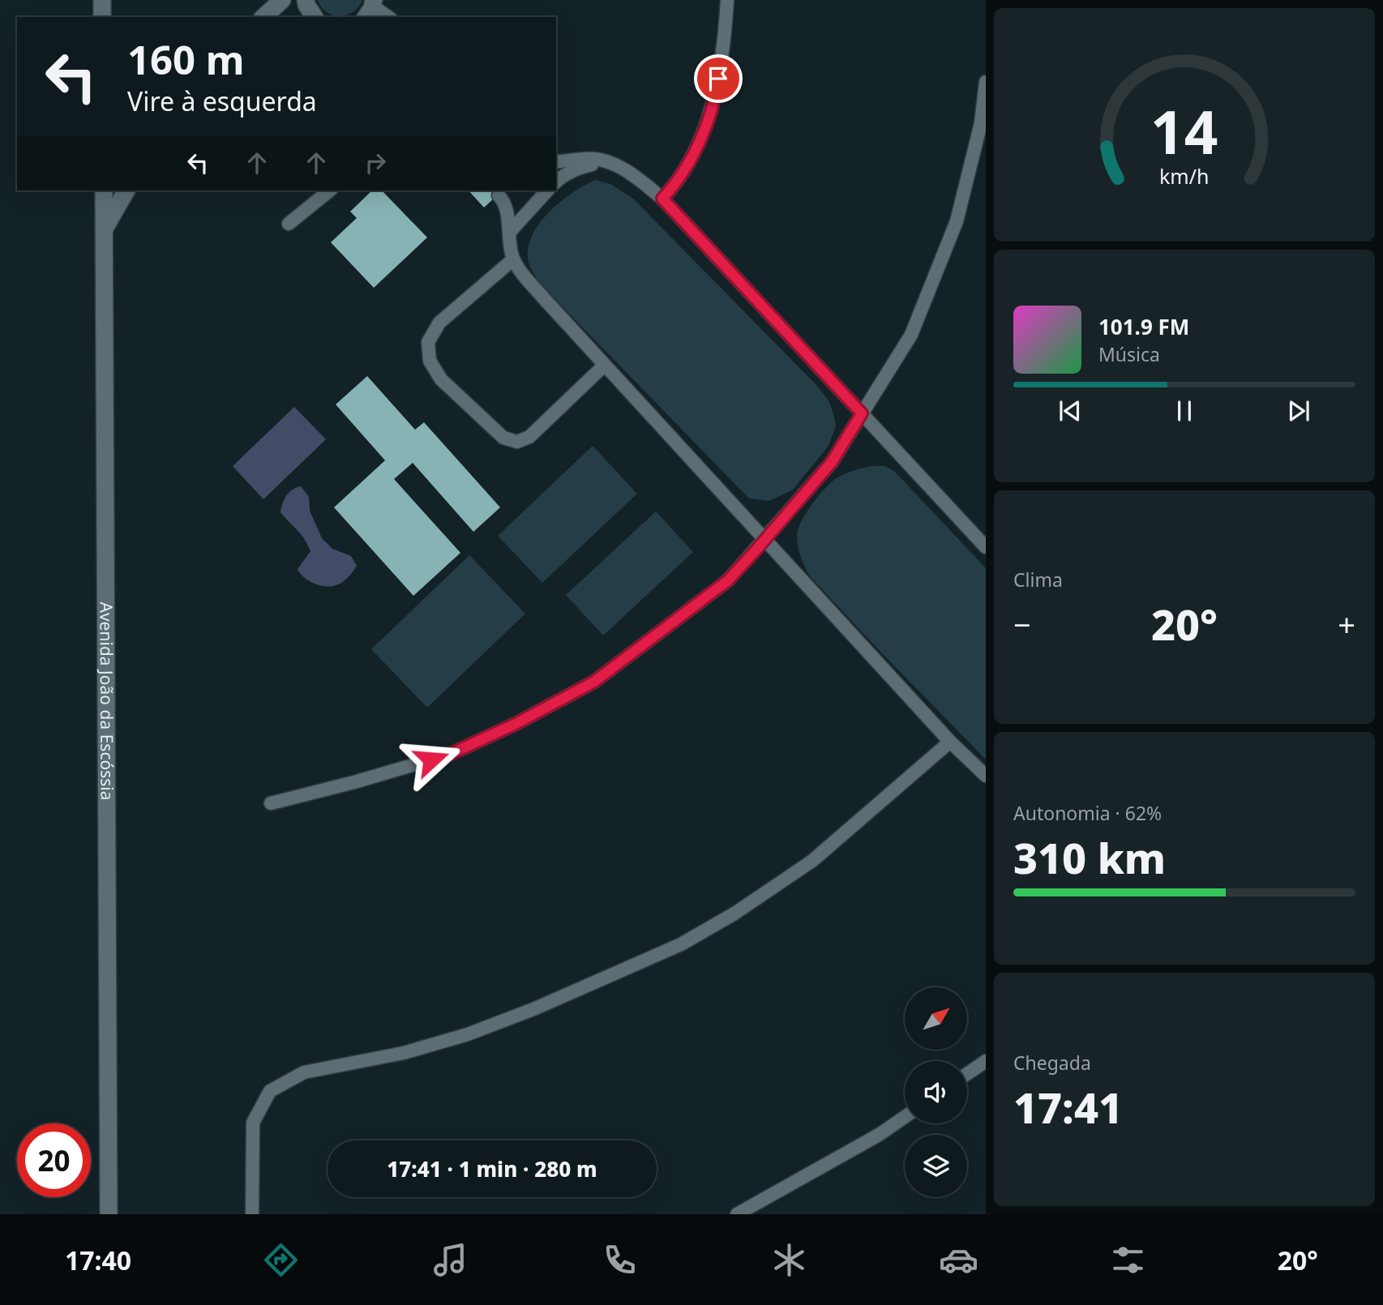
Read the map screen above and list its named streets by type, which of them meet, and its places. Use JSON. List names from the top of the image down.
{
  "streets": {
    "street": ["Avenida João da Escóssia"]
  },
  "north": "top right",
  "page": {
    "turn": ["160 m", "Vire à esquerda"],
    "song": ["101.9 FM", "Música"],
    "tile": [
      "Clima",
      ["Autonomia · 62%", "310 km"],
      ["Chegada", "17:41"]
    ],
    "heat": ["−", "20°", "+"],
    "limit": "20",
    "trip": "17:41 · 1 min · 280 m",
    "tabs": ["17:40", "20°"],
    "gauge": ["14", "km/h"]
  }
}
